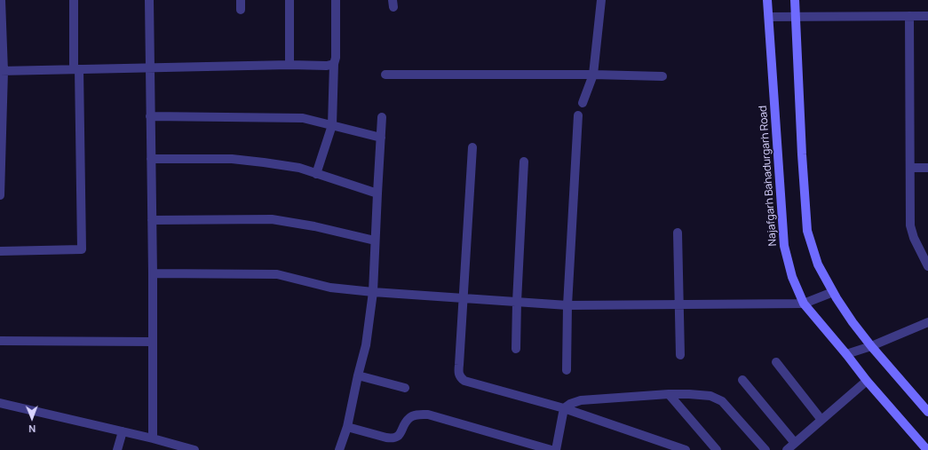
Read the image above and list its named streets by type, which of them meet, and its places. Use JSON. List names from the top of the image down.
{
  "streets": {
    "main road": ["Najafgarh Bahadurgarh Road"]
  },
  "north": "bottom"
}
